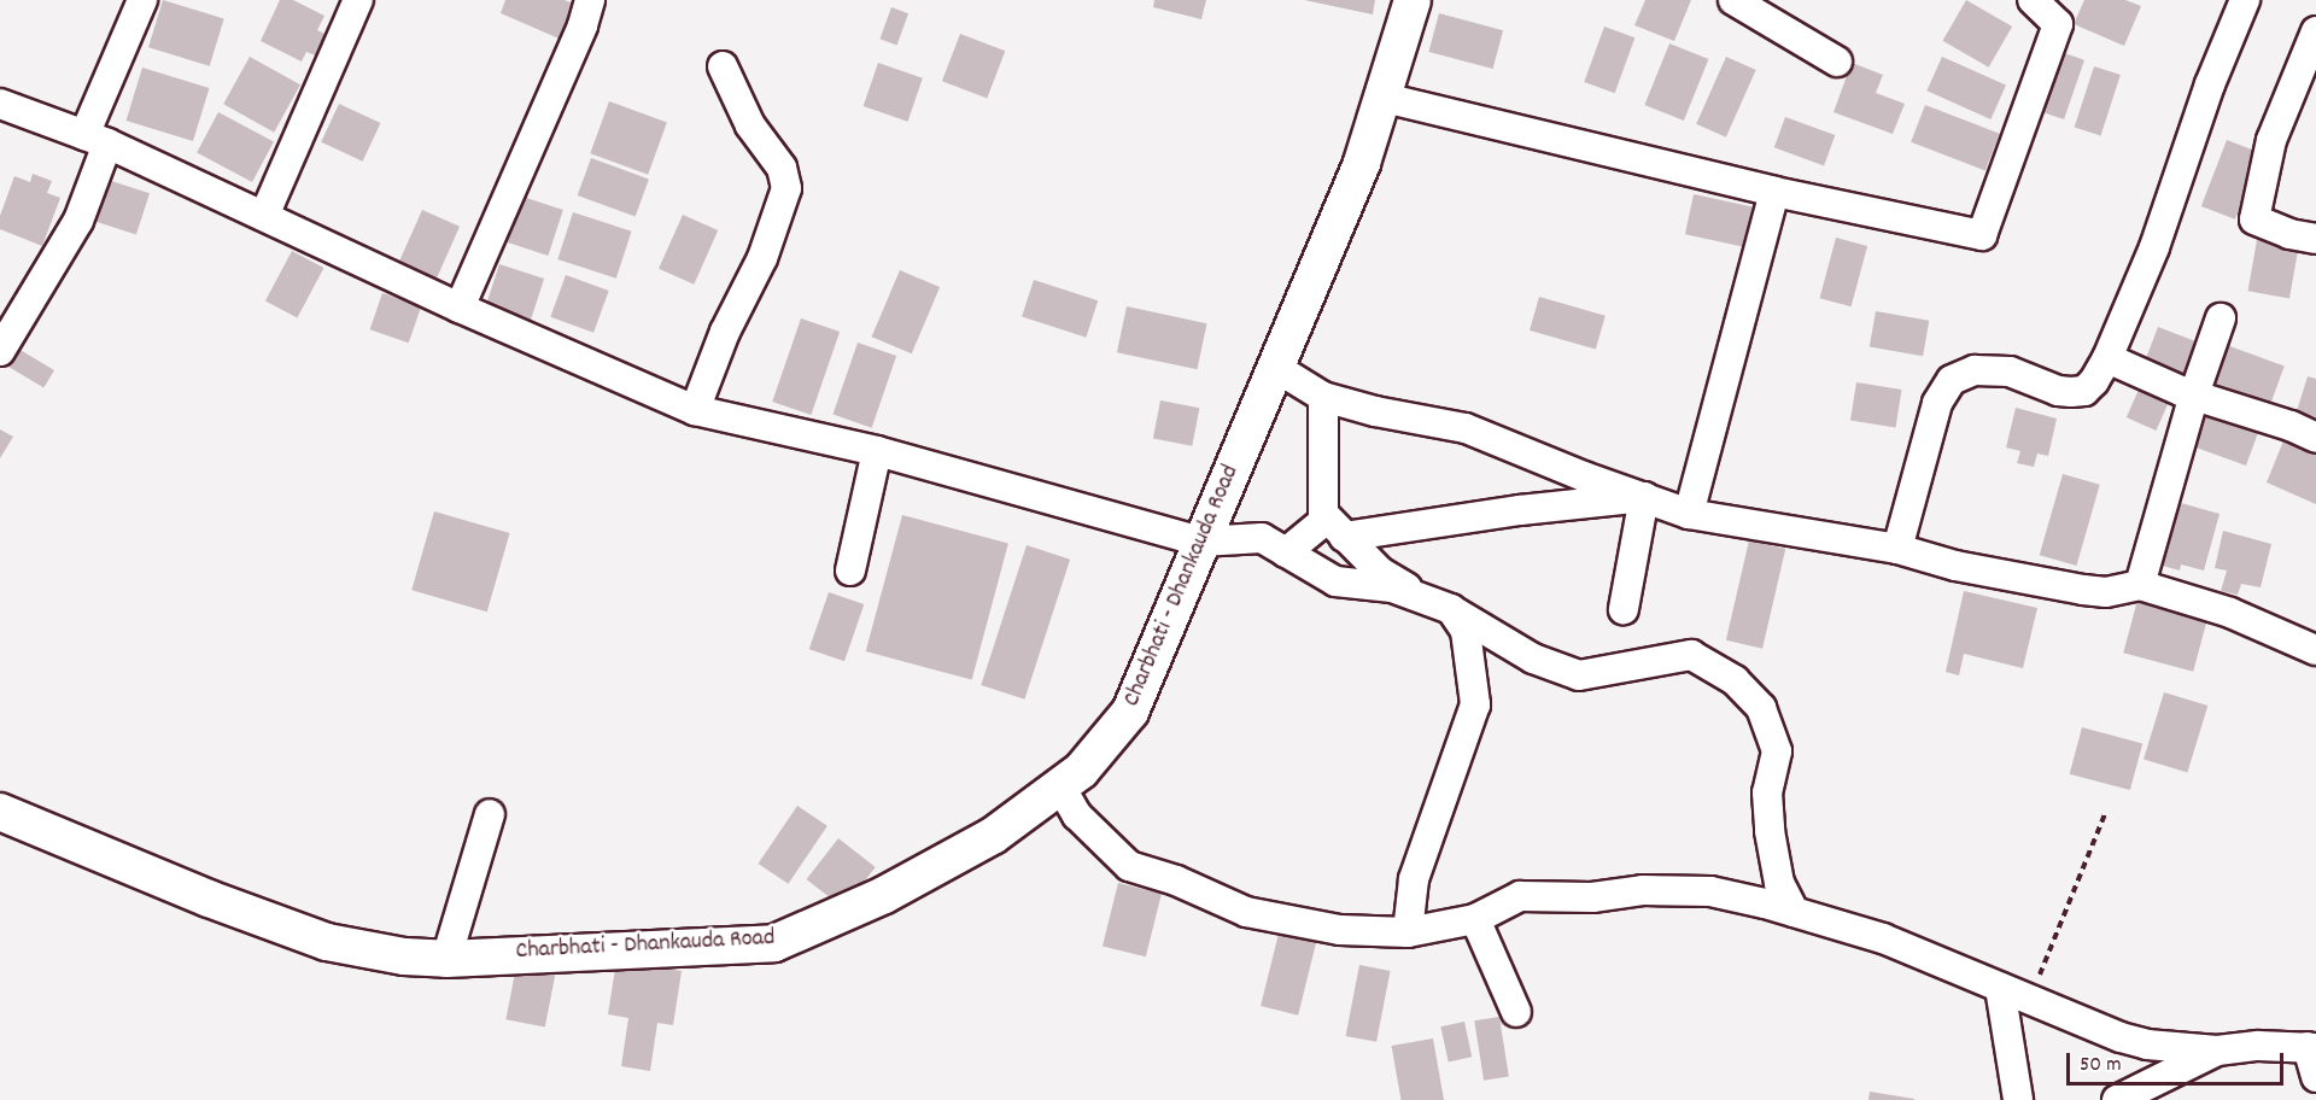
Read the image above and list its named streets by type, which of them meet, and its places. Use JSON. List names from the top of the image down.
{
  "streets": {
    "street": ["Charbhati - Dhankauda Road"]
  },
  "scale_bar": "50 m"
}
